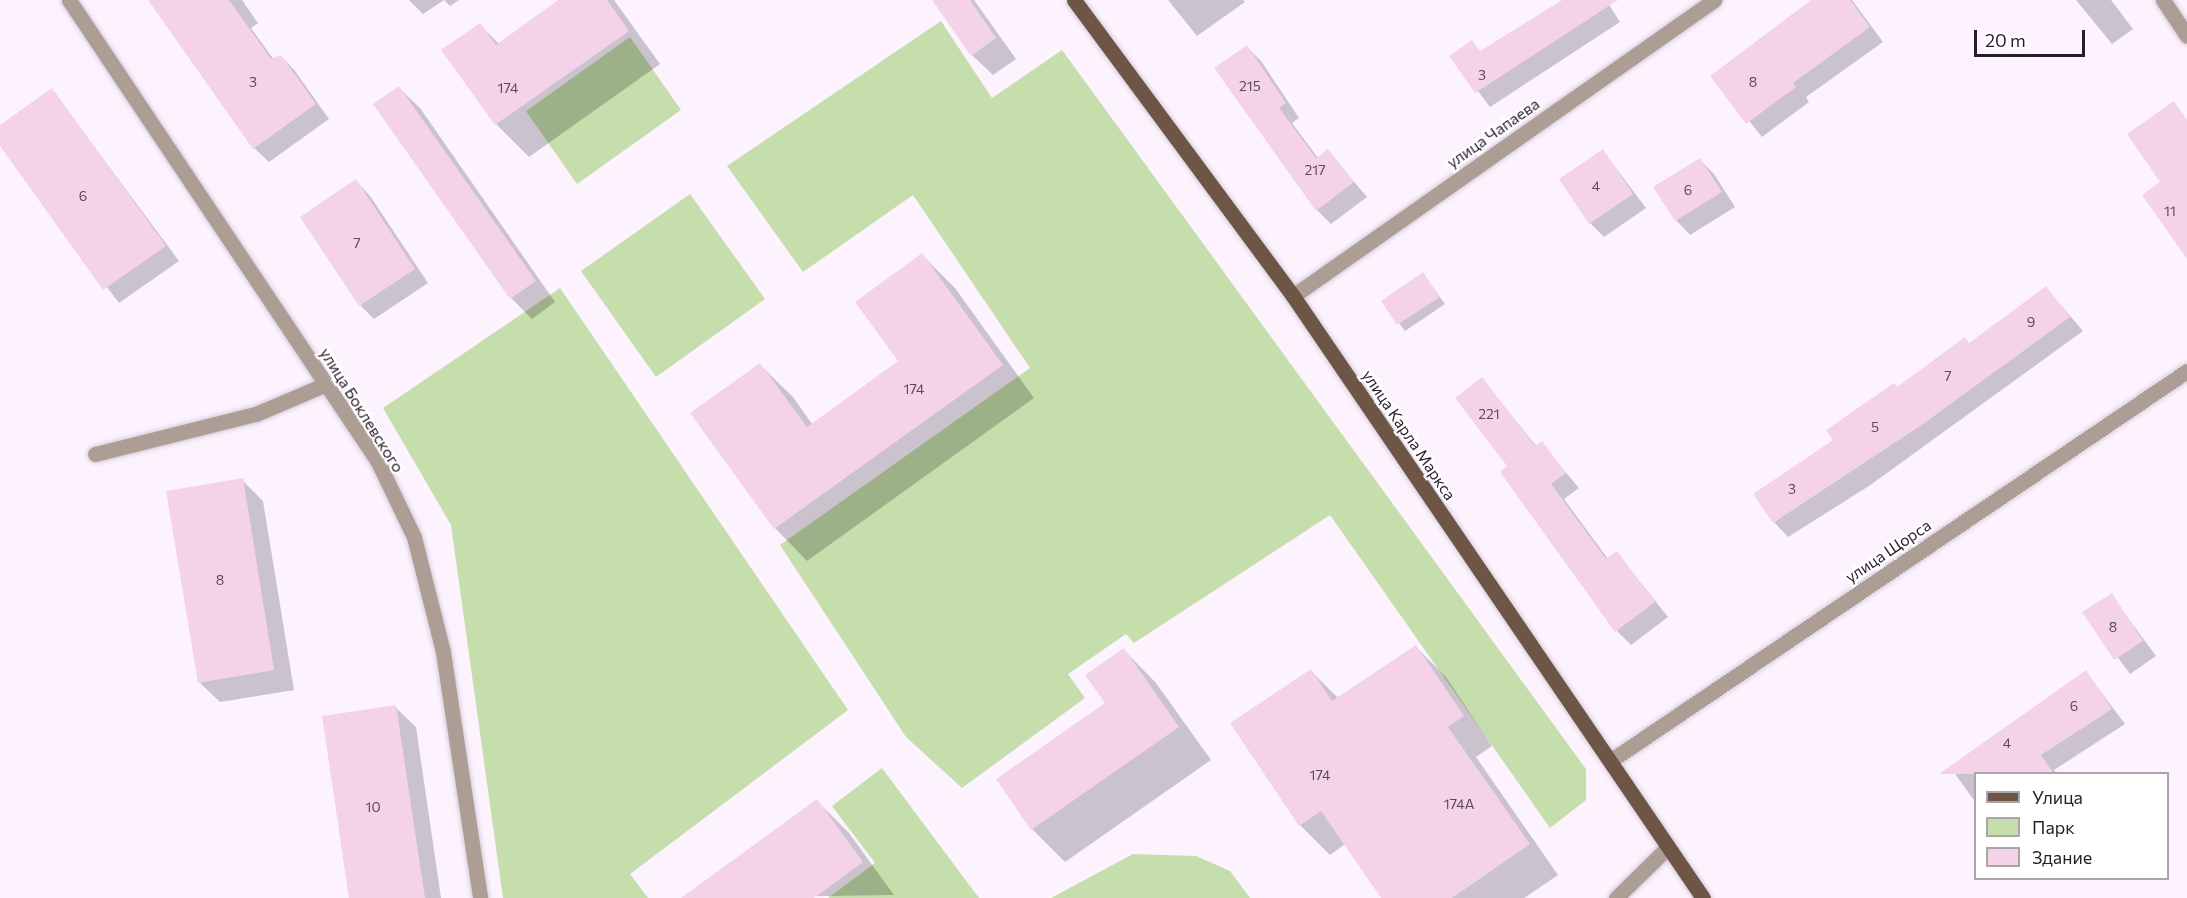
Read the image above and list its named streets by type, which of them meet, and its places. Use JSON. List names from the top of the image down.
{
  "streets": {
    "main road": ["улица Карла Маркса"],
    "street": ["улица Чапаева", "улица Боклевского", "улица Щорса"]
  },
  "crossings": [
    ["улица Чапаева", "улица Карла Маркса"],
    ["улица Карла Маркса", "улица Щорса"]
  ],
  "house_numbers": [
    "3",
    "3",
    "8",
    "215",
    "174",
    "217",
    "4",
    "6",
    "6",
    "11",
    "7",
    "9",
    "7",
    "174",
    "221",
    "5",
    "3",
    "8",
    "8",
    "6",
    "4",
    "174",
    "174А",
    "10"
  ],
  "legend": ["Улица", "Парк", "Здание"],
  "scale_bar": "20 m"
}
